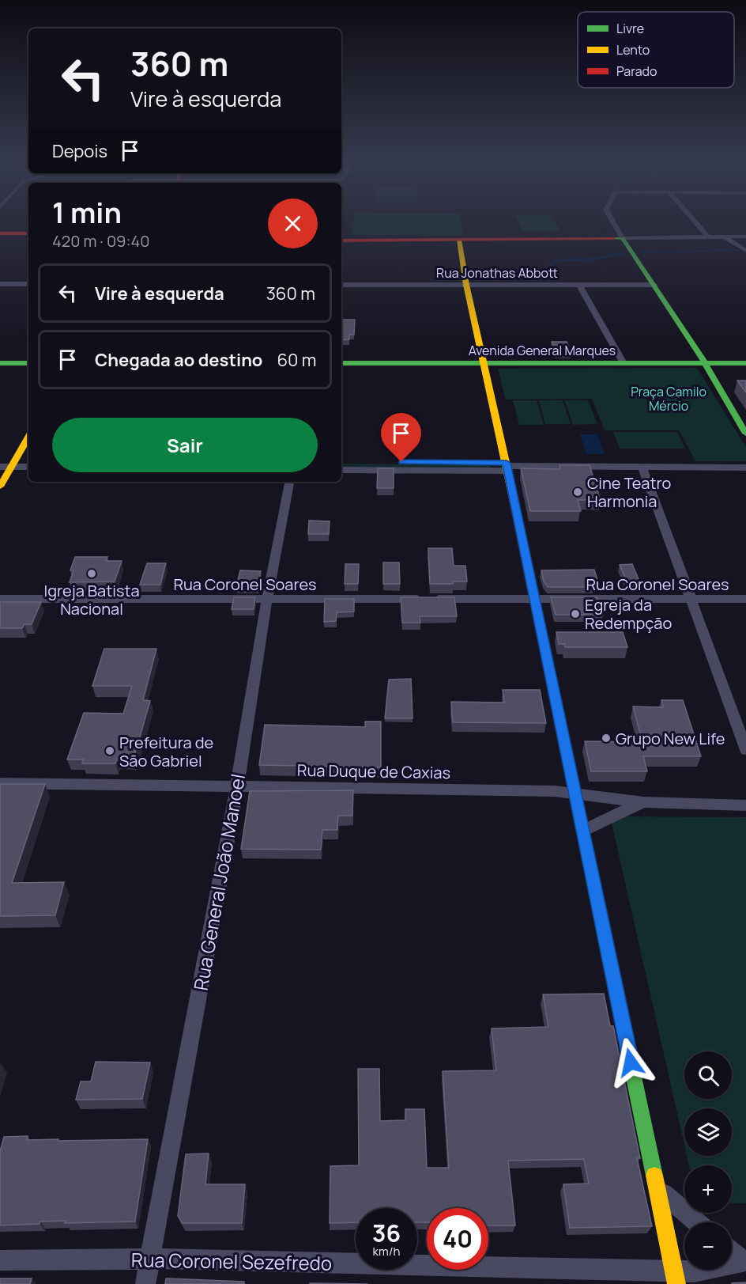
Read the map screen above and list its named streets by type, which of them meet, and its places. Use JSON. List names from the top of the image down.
{
  "streets": {
    "street": [
      "Rua Jonathas Abbott",
      "Avenida General Marques",
      "Rua Coronel Soares",
      "Rua Duque de Caxias",
      "Rua General João Manoel",
      "Rua Coronel Sezefredo"
    ]
  },
  "crossings": [
    ["Rua Coronel Soares", "Rua General João Manoel"],
    ["Rua Duque de Caxias", "Rua General João Manoel"],
    ["Rua General João Manoel", "Rua Coronel Sezefredo"]
  ],
  "parks": ["Praça Camilo Mércio"],
  "places": [
    "Cine Teatro Harmonia",
    "Igreja Batista Nacional",
    "Egreja da Redempção",
    "Grupo New Life",
    "Prefeitura de São Gabriel"
  ],
  "legend": ["Livre", "Lento", "Parado"],
  "page": {
    "turn": ["360 m", "Vire à esquerda"],
    "then": "Depois",
    "heading": ["1 min", "420 m · 09:40"],
    "list": [
      {
        "name": "Vire à esquerda",
        "value": "360 m"
      },
      {
        "name": "Chegada ao destino",
        "value": "60 m"
      }
    ],
    "buttons": "Sair",
    "map_buttons": ["+", "−"],
    "speed": "36 km/h",
    "limit": "40"
  }
}
